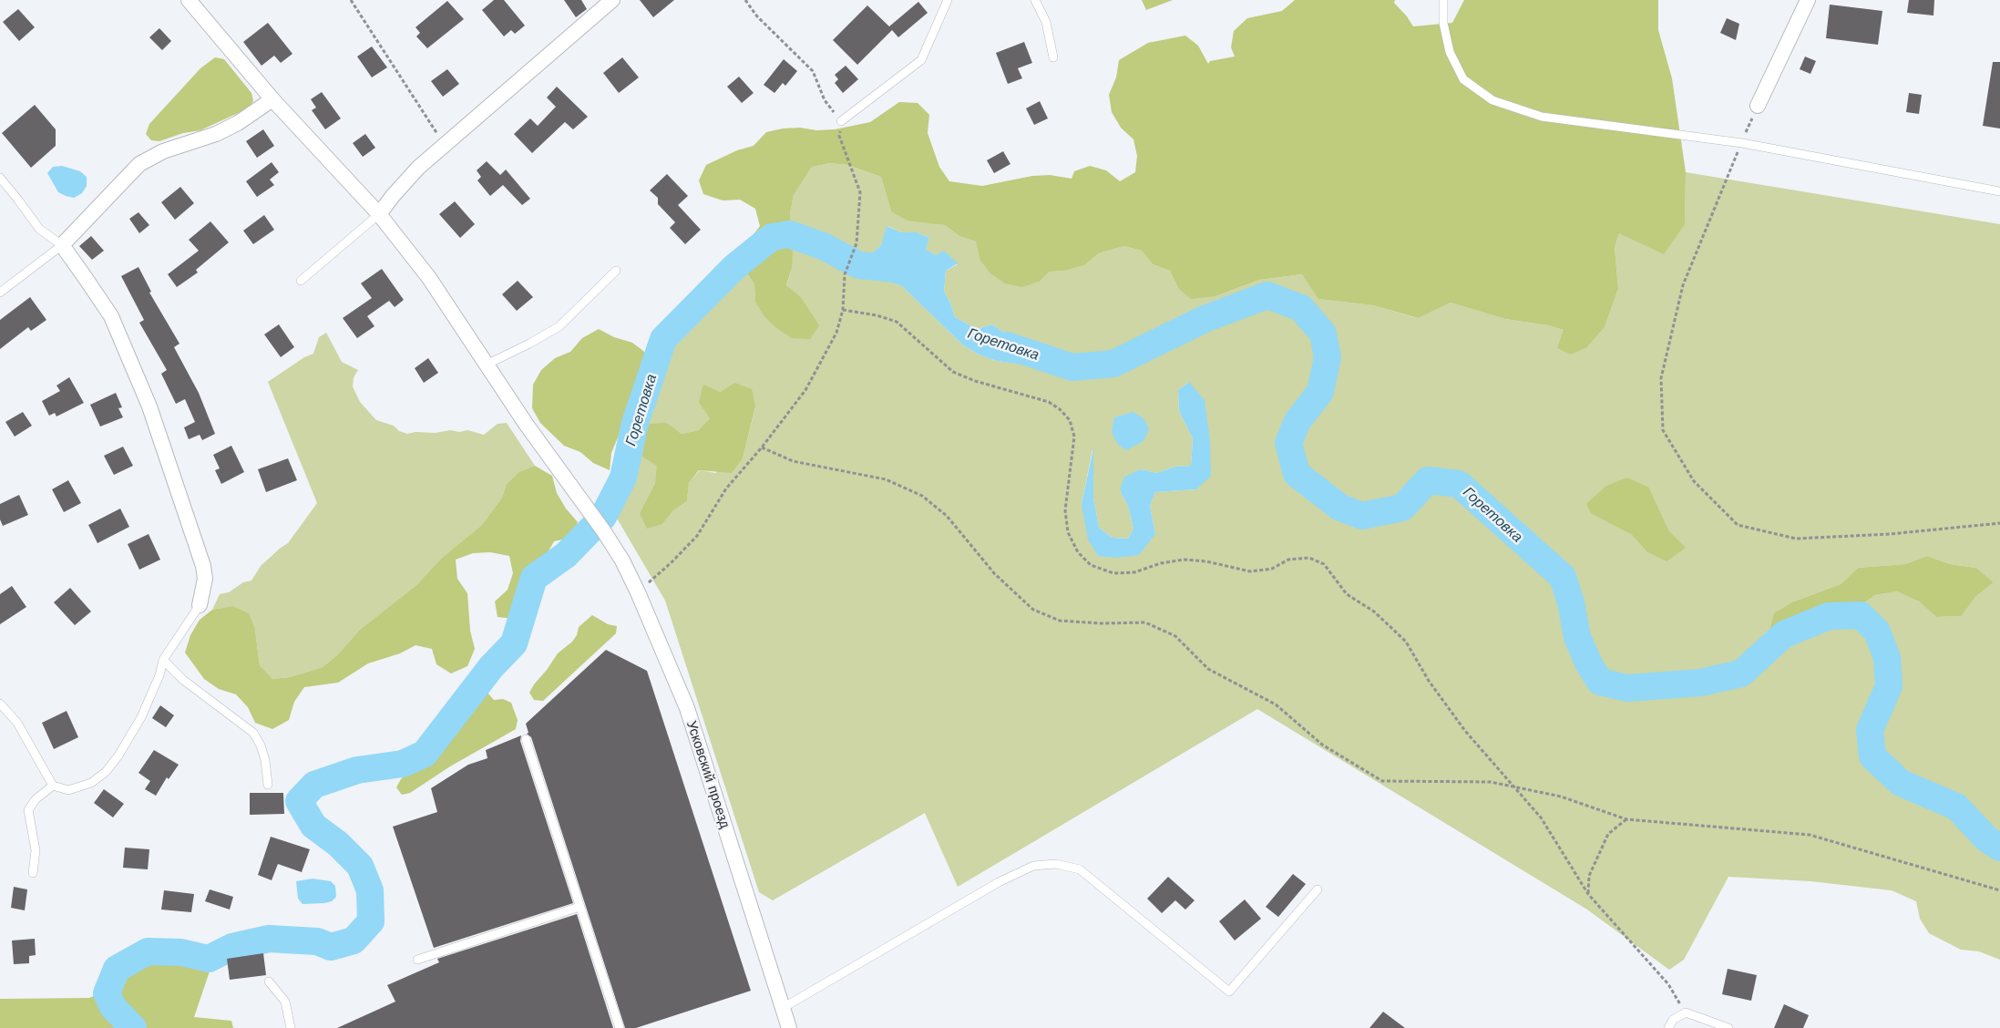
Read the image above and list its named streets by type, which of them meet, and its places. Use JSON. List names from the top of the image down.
{
  "streets": {
    "street": ["Усковский проезд"]
  },
  "water": ["Горетовка"]
}
